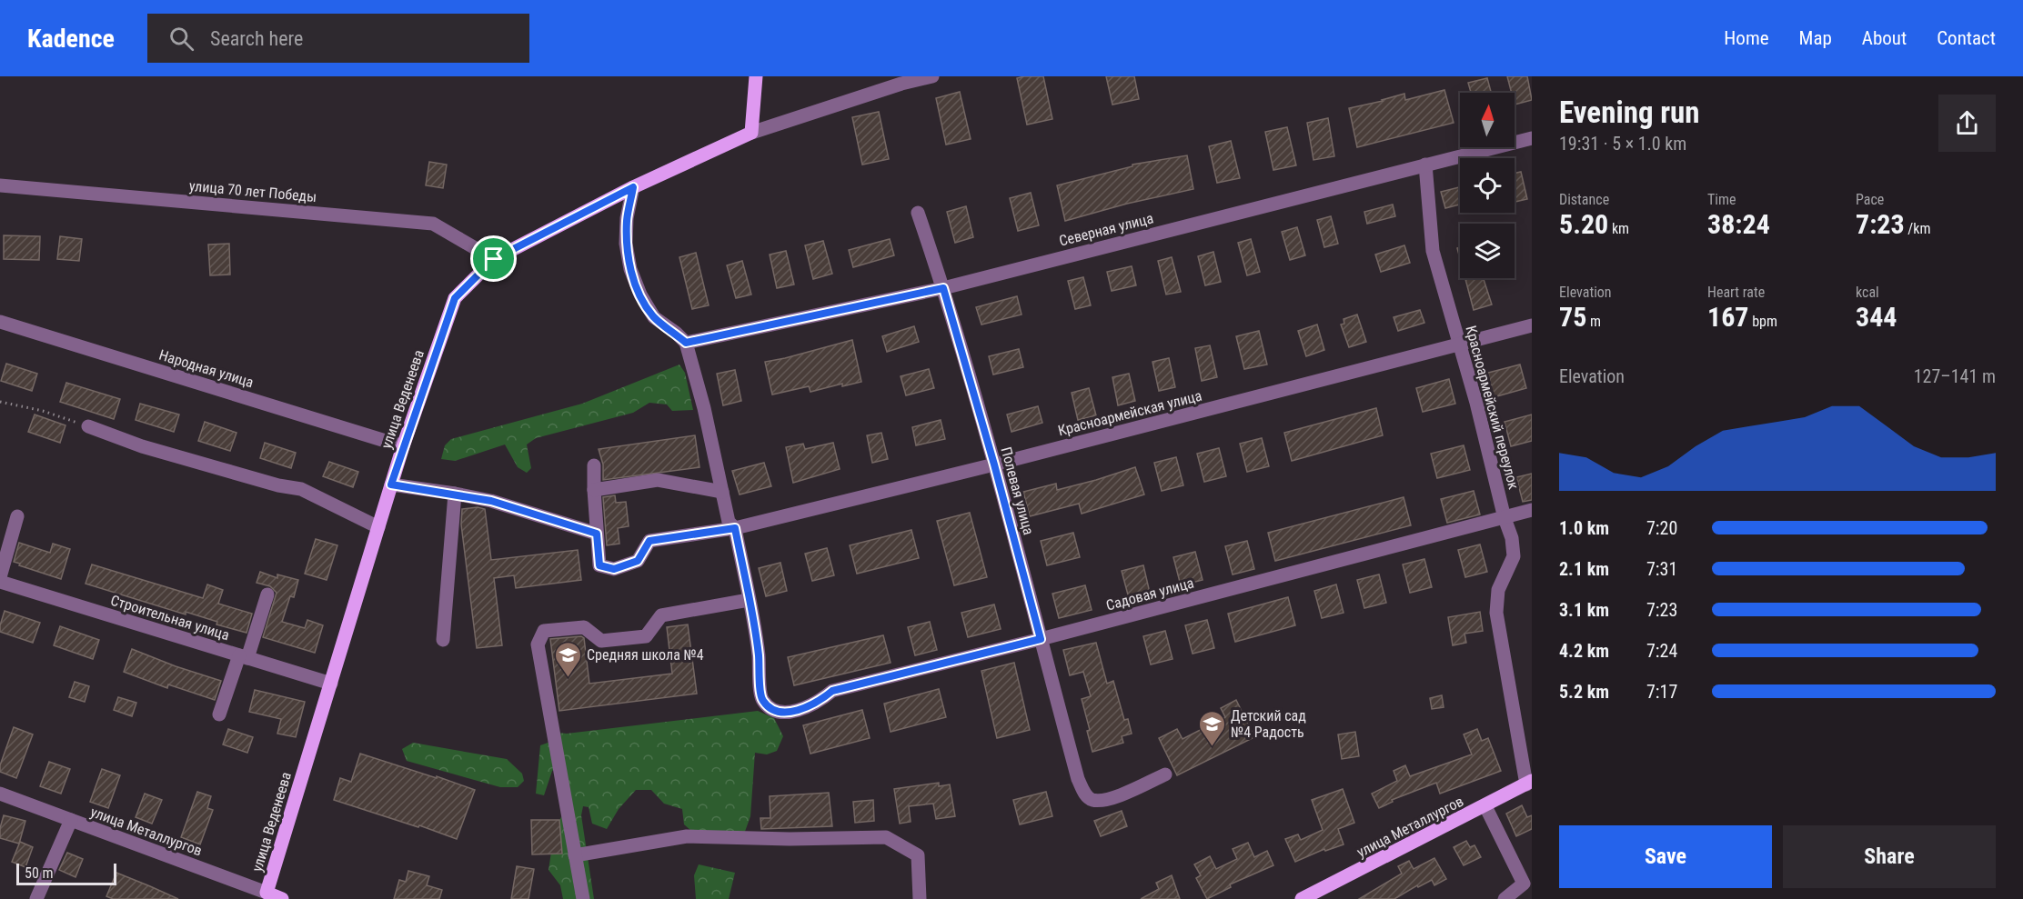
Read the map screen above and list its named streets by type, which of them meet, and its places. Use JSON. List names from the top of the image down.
{
  "streets": {
    "main road": ["улица Веденеева", "улица Металлургов"],
    "street": [
      "улица 70 лет Победы",
      "Северная улица",
      "Народная улица",
      "Красноармейский переулок",
      "Красноармейская улица",
      "Полевая улица",
      "Садовая улица",
      "Строительная улица"
    ]
  },
  "crossings": [
    ["улица 70 лет Победы", "улица Веденеева"],
    ["Северная улица", "Красноармейский переулок"],
    ["Северная улица", "Полевая улица"],
    ["Народная улица", "улица Веденеева"],
    ["улица Веденеева", "Строительная улица"],
    ["улица Веденеева", "улица Металлургов"],
    ["Красноармейский переулок", "Красноармейская улица"],
    ["Красноармейский переулок", "Садовая улица"],
    ["Красноармейский переулок", "улица Металлургов"],
    ["Красноармейская улица", "Полевая улица"],
    ["Полевая улица", "Садовая улица"]
  ],
  "places": {
    "school or university": ["Средняя школа №4", "Детский сад №4 Радость"]
  },
  "scale_bar": "50 m",
  "north": "top",
  "page": {
    "header": "Kadence",
    "search": "Search here",
    "nav": [
      "Home",
      "Map",
      "About",
      "Contact"
    ],
    "heading": ["Evening run", "19:31 · 5 × 1.0 km"],
    "stats": [
      ["Distance", "5.20 km"],
      ["Time", "38:24"],
      ["Pace", "7:23 /km"],
      ["Elevation", "75 m"],
      ["Heart rate", "167 bpm"],
      ["kcal", "344"]
    ],
    "chart": ["Elevation", "127–141 m"],
    "list": [
      {
        "name": "1.0 km",
        "note": "7:20"
      },
      {
        "name": "2.1 km",
        "note": "7:31"
      },
      {
        "name": "3.1 km",
        "note": "7:23"
      },
      {
        "name": "4.2 km",
        "note": "7:24"
      },
      {
        "name": "5.2 km",
        "note": "7:17"
      }
    ],
    "buttons": ["Save", "Share"],
    "scale": "50 m"
  }
}
